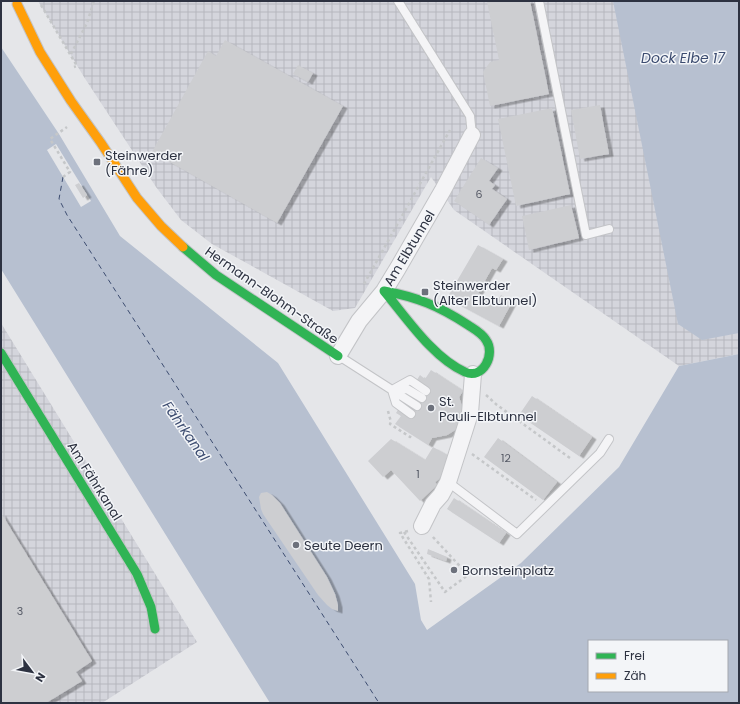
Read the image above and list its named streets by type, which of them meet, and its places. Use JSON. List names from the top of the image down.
{
  "streets": {
    "street": ["Am Elbtunnel", "Hermann-Blohm-Straße", "Am Fährkanal"]
  },
  "crossings": [
    ["Am Elbtunnel", "Hermann-Blohm-Straße"]
  ],
  "water": ["Dock Elbe 17", "Fährkanal"],
  "places": {
    "transit": ["Steinwerder (Fähre)", "Steinwerder (Alter Elbtunnel)"],
    "other": ["St. Pauli-Elbtunnel", "Seute Deern", "Bornsteinplatz"]
  },
  "house_numbers": [
    "6",
    "12",
    "1",
    "3"
  ],
  "legend": ["Frei", "Zäh"],
  "north": "bottom right"
}
